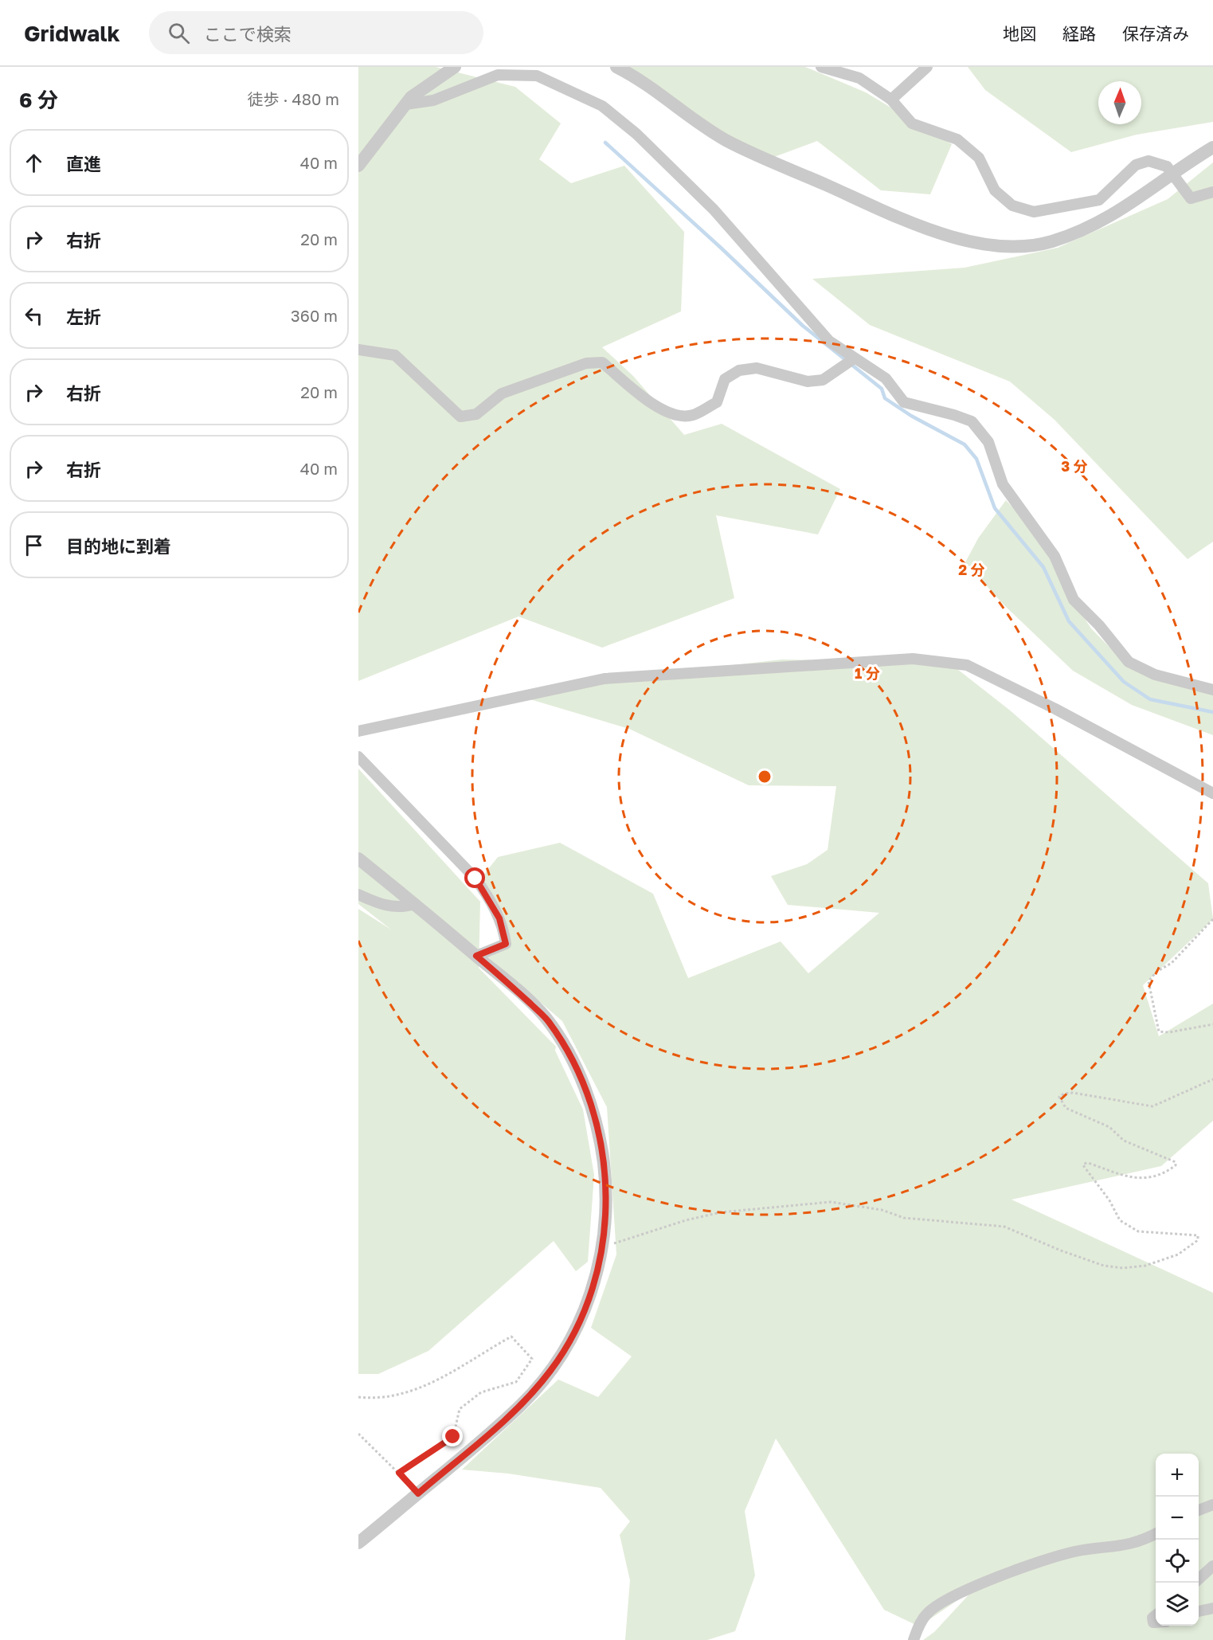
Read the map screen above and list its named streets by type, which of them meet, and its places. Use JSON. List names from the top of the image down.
{
  "north": "top",
  "page": {
    "header": "Gridwalk",
    "search": "ここで検索",
    "nav": ["地図", "経路", "保存済み"],
    "heading": ["6 分", "徒歩 · 480 m"],
    "list": [
      ["直進", "40 m"],
      ["右折", "20 m"],
      ["左折", "360 m"],
      ["右折", "20 m"],
      ["右折", "40 m"],
      "目的地に到着"
    ],
    "map_buttons": ["+", "−"]
  },
  "rings": ["3 分", "2 分", "1 分"]
}
